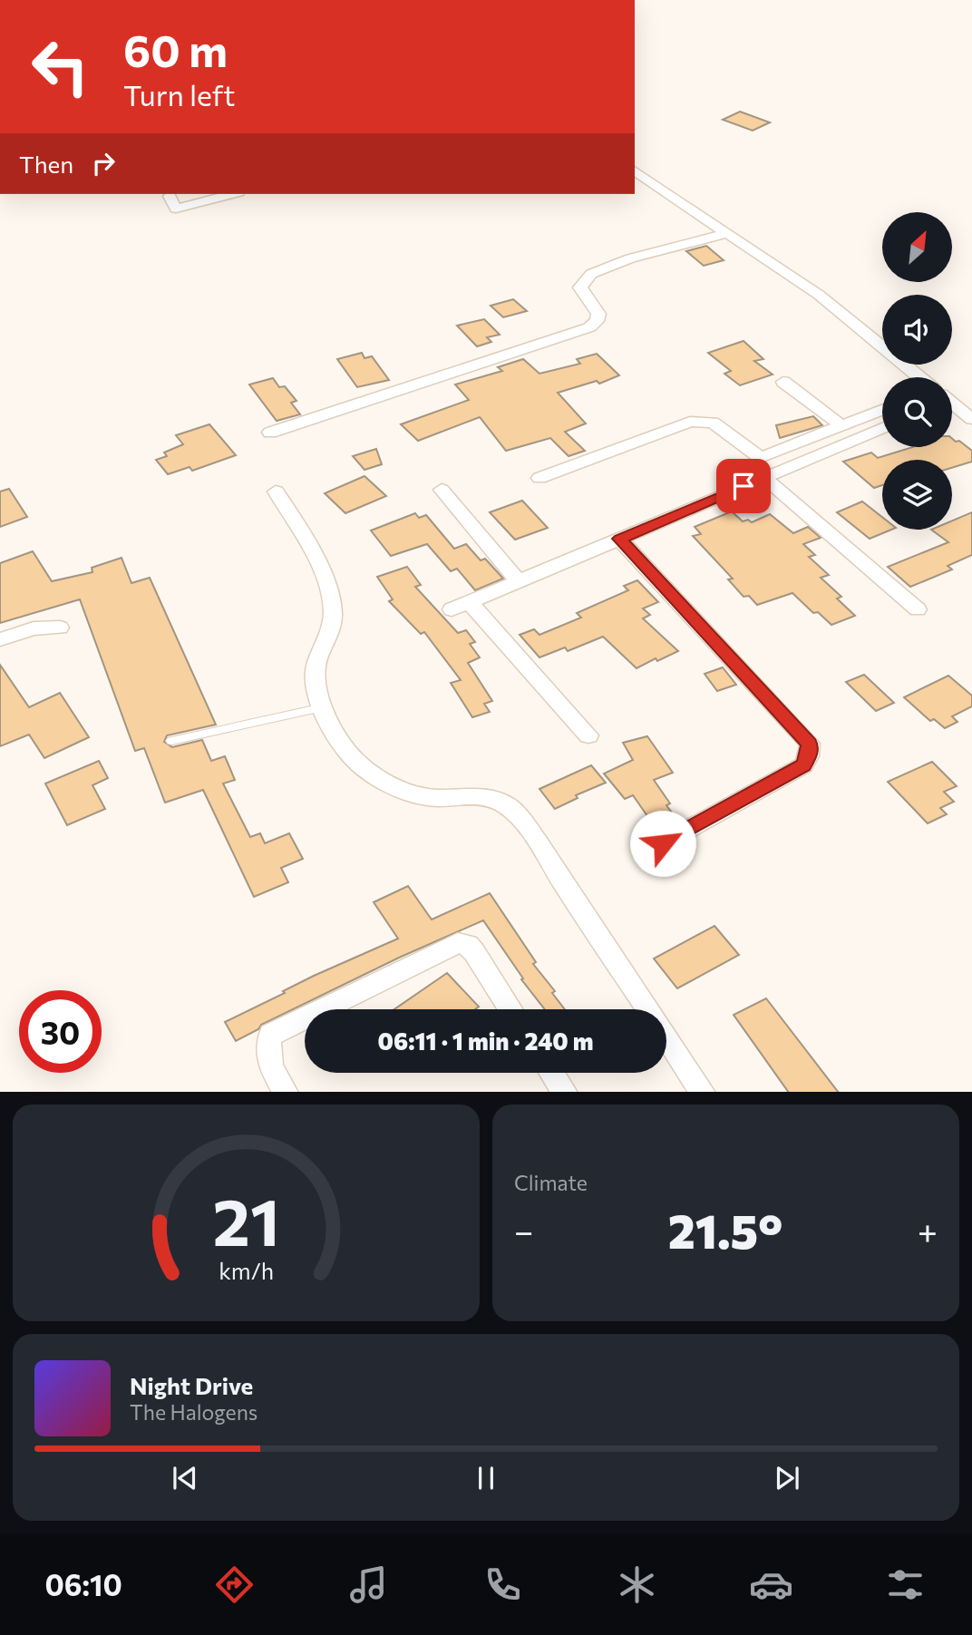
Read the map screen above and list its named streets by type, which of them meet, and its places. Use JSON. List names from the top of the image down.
{
  "north": "top right",
  "page": {
    "turn": ["60 m", "Turn left"],
    "then": "Then",
    "limit": "30",
    "trip": "06:11 · 1 min · 240 m",
    "tile": "Climate",
    "heat": ["−", "21.5°", "+"],
    "song": ["Night Drive", "The Halogens"],
    "tabs": "06:10",
    "gauge": ["21", "km/h"]
  }
}
